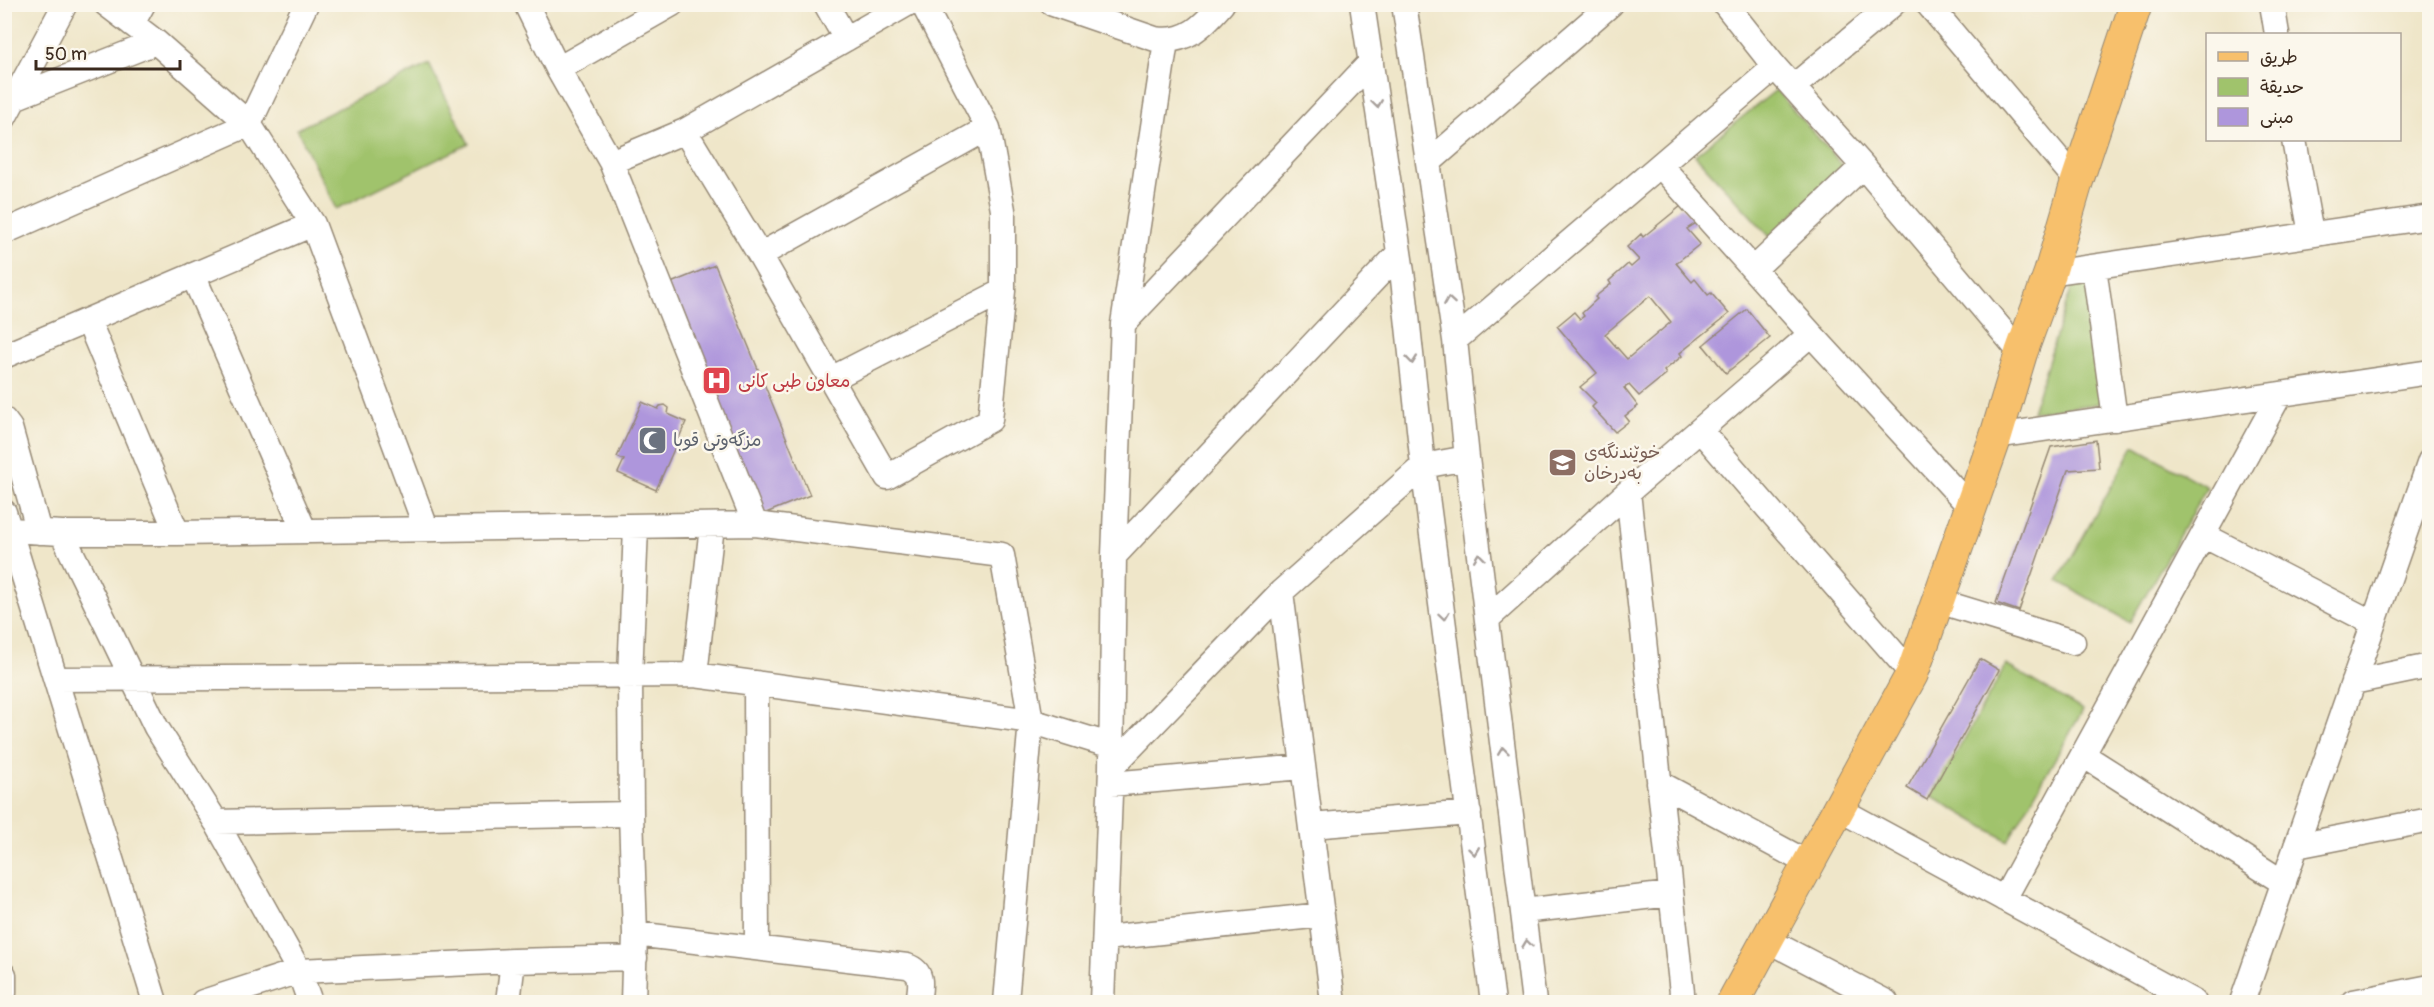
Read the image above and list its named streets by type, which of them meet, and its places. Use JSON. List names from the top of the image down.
{
  "places": {
    "hospital": ["معاون طبی کانی"],
    "mosque": ["مزگەوتی قوبا"],
    "school or university": ["خوێندنگەی بەدرخان"]
  },
  "legend": ["طريق", "حديقة", "مبنى"],
  "scale_bar": "50 m"
}
